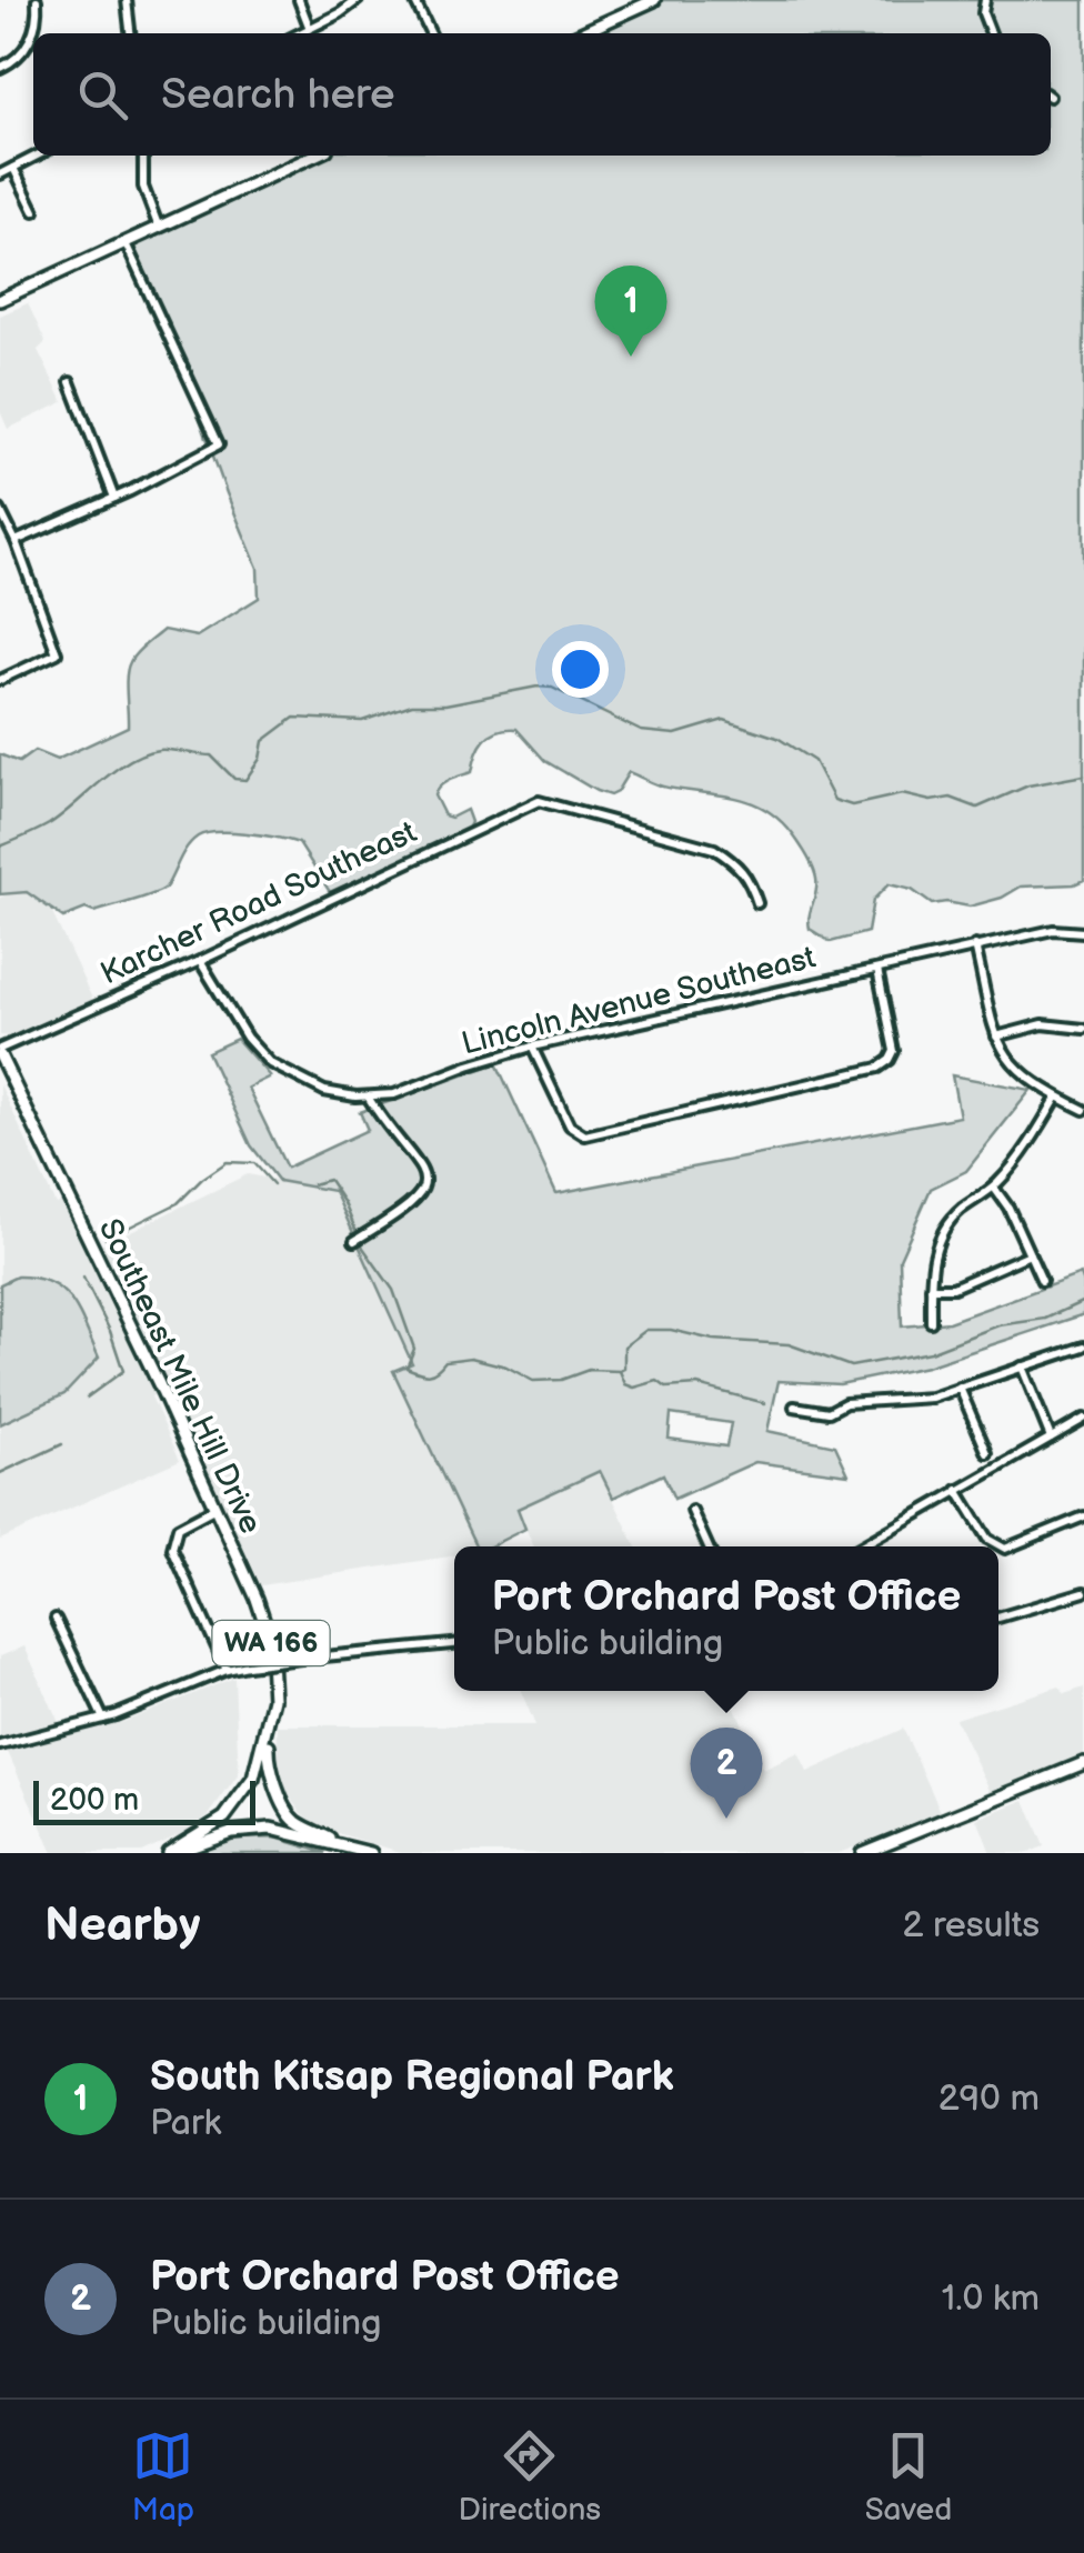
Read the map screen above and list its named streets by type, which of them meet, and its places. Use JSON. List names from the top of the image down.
{
  "streets": {
    "main road": ["Southeast Mile Hill Drive", "WA 166"],
    "street": ["Karcher Road Southeast", "Lincoln Avenue Southeast"]
  },
  "crossings": [
    ["Karcher Road Southeast", "Lincoln Avenue Southeast"],
    ["Karcher Road Southeast", "Southeast Mile Hill Drive"],
    ["Southeast Mile Hill Drive", "WA 166"]
  ],
  "scale_bar": "200 m",
  "page": {
    "search": "Search here",
    "pins": ["1", "2"],
    "popup": ["Port Orchard Post Office", "Public building"],
    "scale": "200 m",
    "heading": ["Nearby", "2 results"],
    "list": [
      {
        "mark": "1",
        "name": "South Kitsap Regional Park",
        "note": "Park",
        "value": "290 m"
      },
      {
        "mark": "2",
        "name": "Port Orchard Post Office",
        "note": "Public building",
        "value": "1.0 km"
      }
    ],
    "nav": ["Map", "Directions", "Saved"]
  }
}
